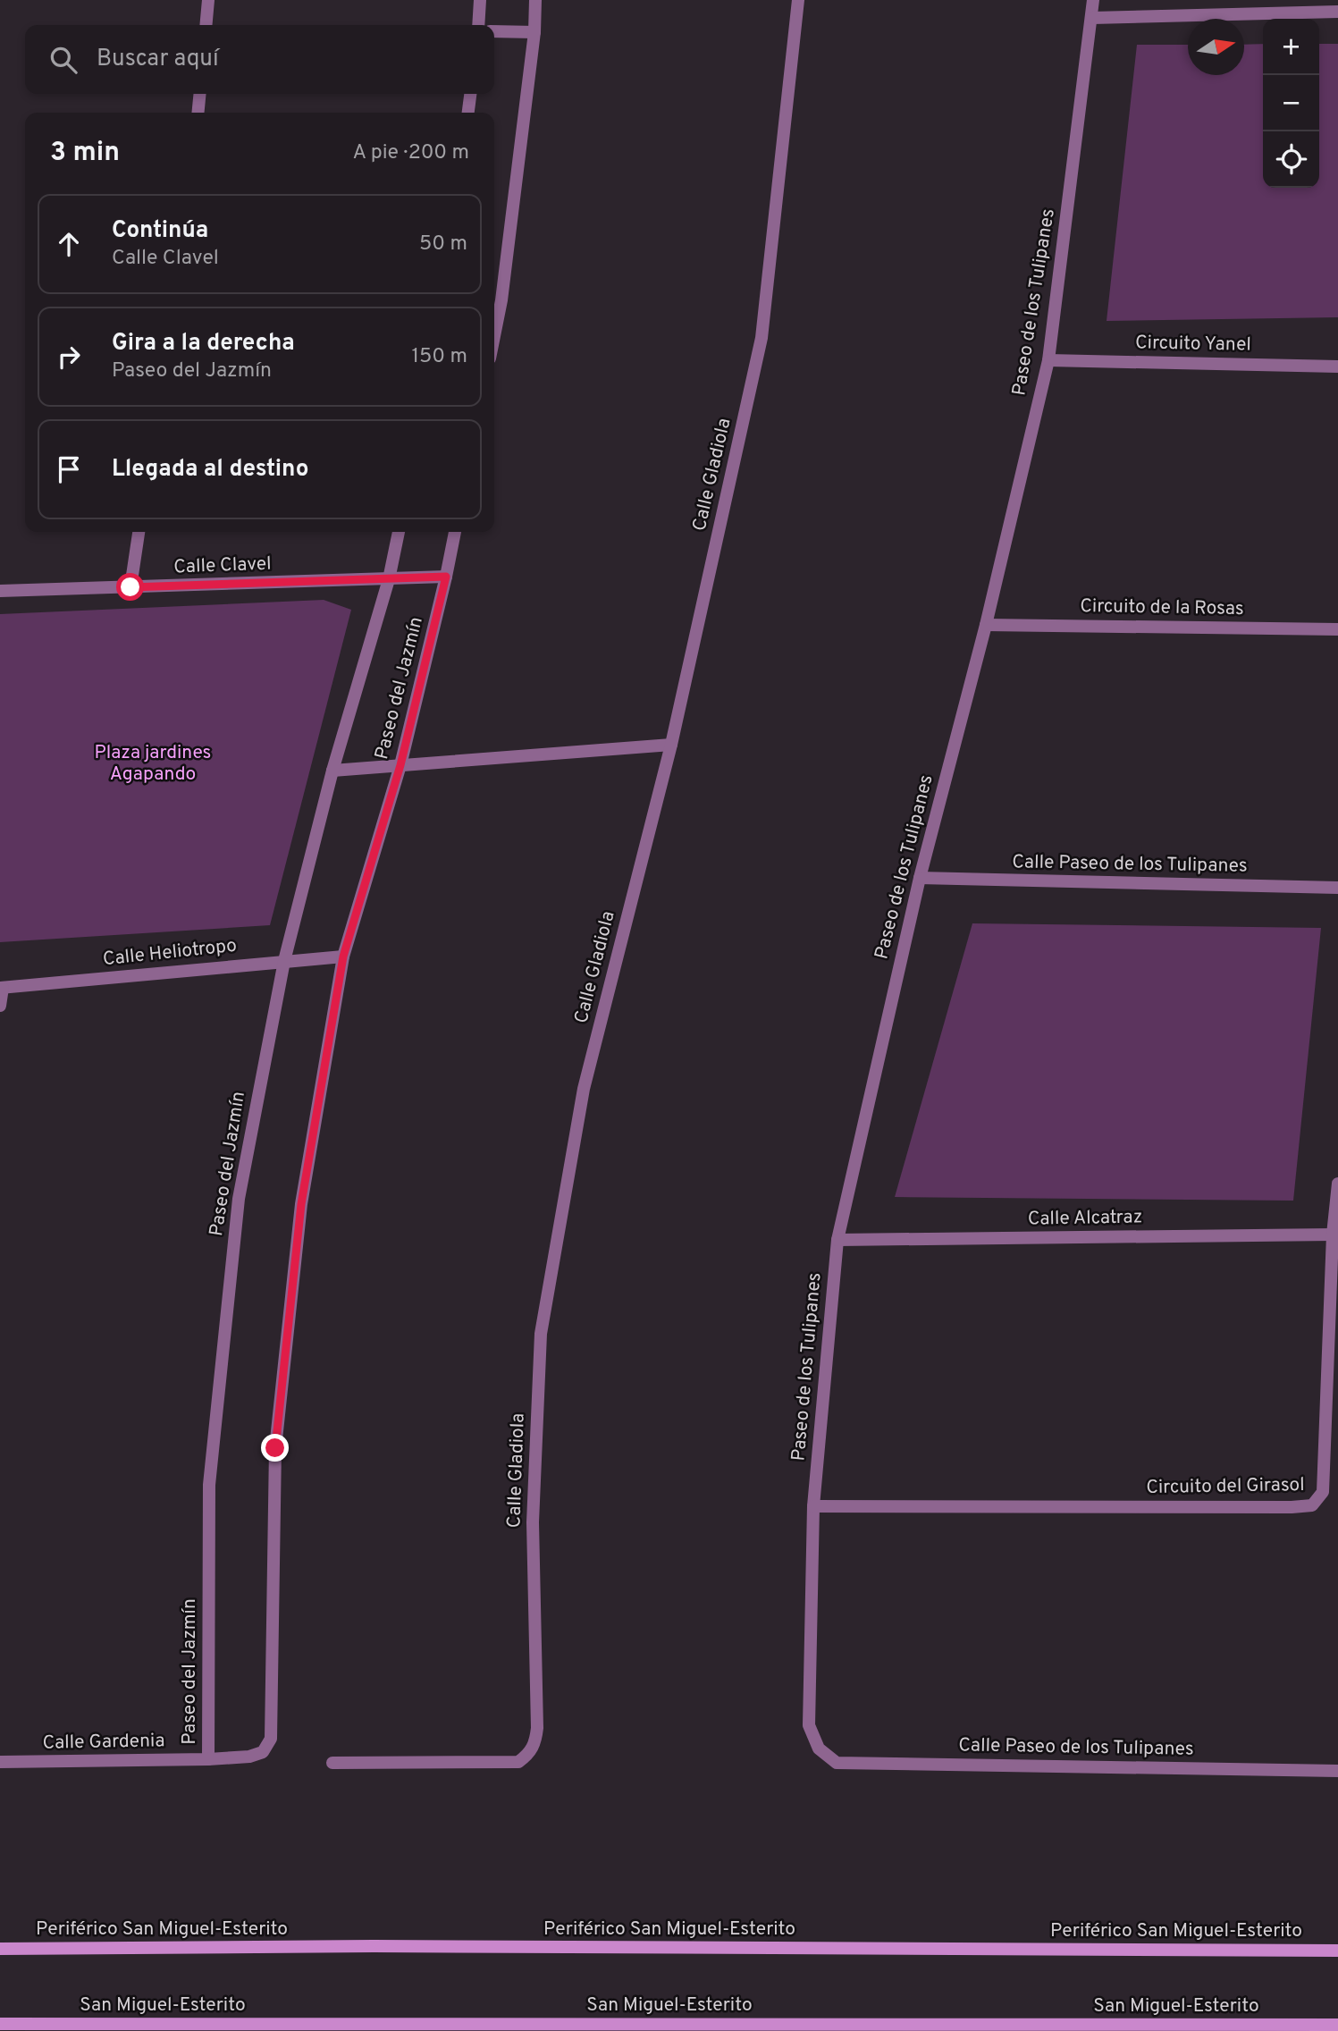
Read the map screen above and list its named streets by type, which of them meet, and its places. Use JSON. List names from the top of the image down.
{
  "streets": {
    "street": [
      "Paseo de los Tulipanes",
      "Circuito Yanel",
      "Calle Gladiola",
      "Calle Clavel",
      "Circuito de la Rosas",
      "Paseo del Jazmín",
      "Calle Paseo de los Tulipanes",
      "Calle Heliotropo",
      "Calle Alcatraz",
      "Circuito del Girasol",
      "Calle Gardenia",
      "Periférico San Miguel-Esterito",
      "San Miguel-Esterito"
    ]
  },
  "crossings": [
    ["Paseo de los Tulipanes", "Circuito Yanel"],
    ["Paseo de los Tulipanes", "Circuito de la Rosas"],
    ["Paseo de los Tulipanes", "Calle Paseo de los Tulipanes"],
    ["Paseo de los Tulipanes", "Calle Alcatraz"],
    ["Paseo de los Tulipanes", "Circuito del Girasol"],
    ["Calle Clavel", "Paseo del Jazmín"],
    ["Paseo del Jazmín", "Calle Heliotropo"],
    ["Paseo del Jazmín", "Calle Gardenia"],
    ["Calle Alcatraz", "Circuito del Girasol"]
  ],
  "parks": ["Plaza jardines Agapando"],
  "north": "right",
  "page": {
    "map_buttons": ["+", "−"],
    "search": "Buscar aquí",
    "heading": ["3 min", "A pie · 200 m"],
    "list": [
      ["Continúa", "Calle Clavel", "50 m"],
      ["Gira a la derecha", "Paseo del Jazmín", "150 m"],
      "Llegada al destino"
    ]
  }
}
